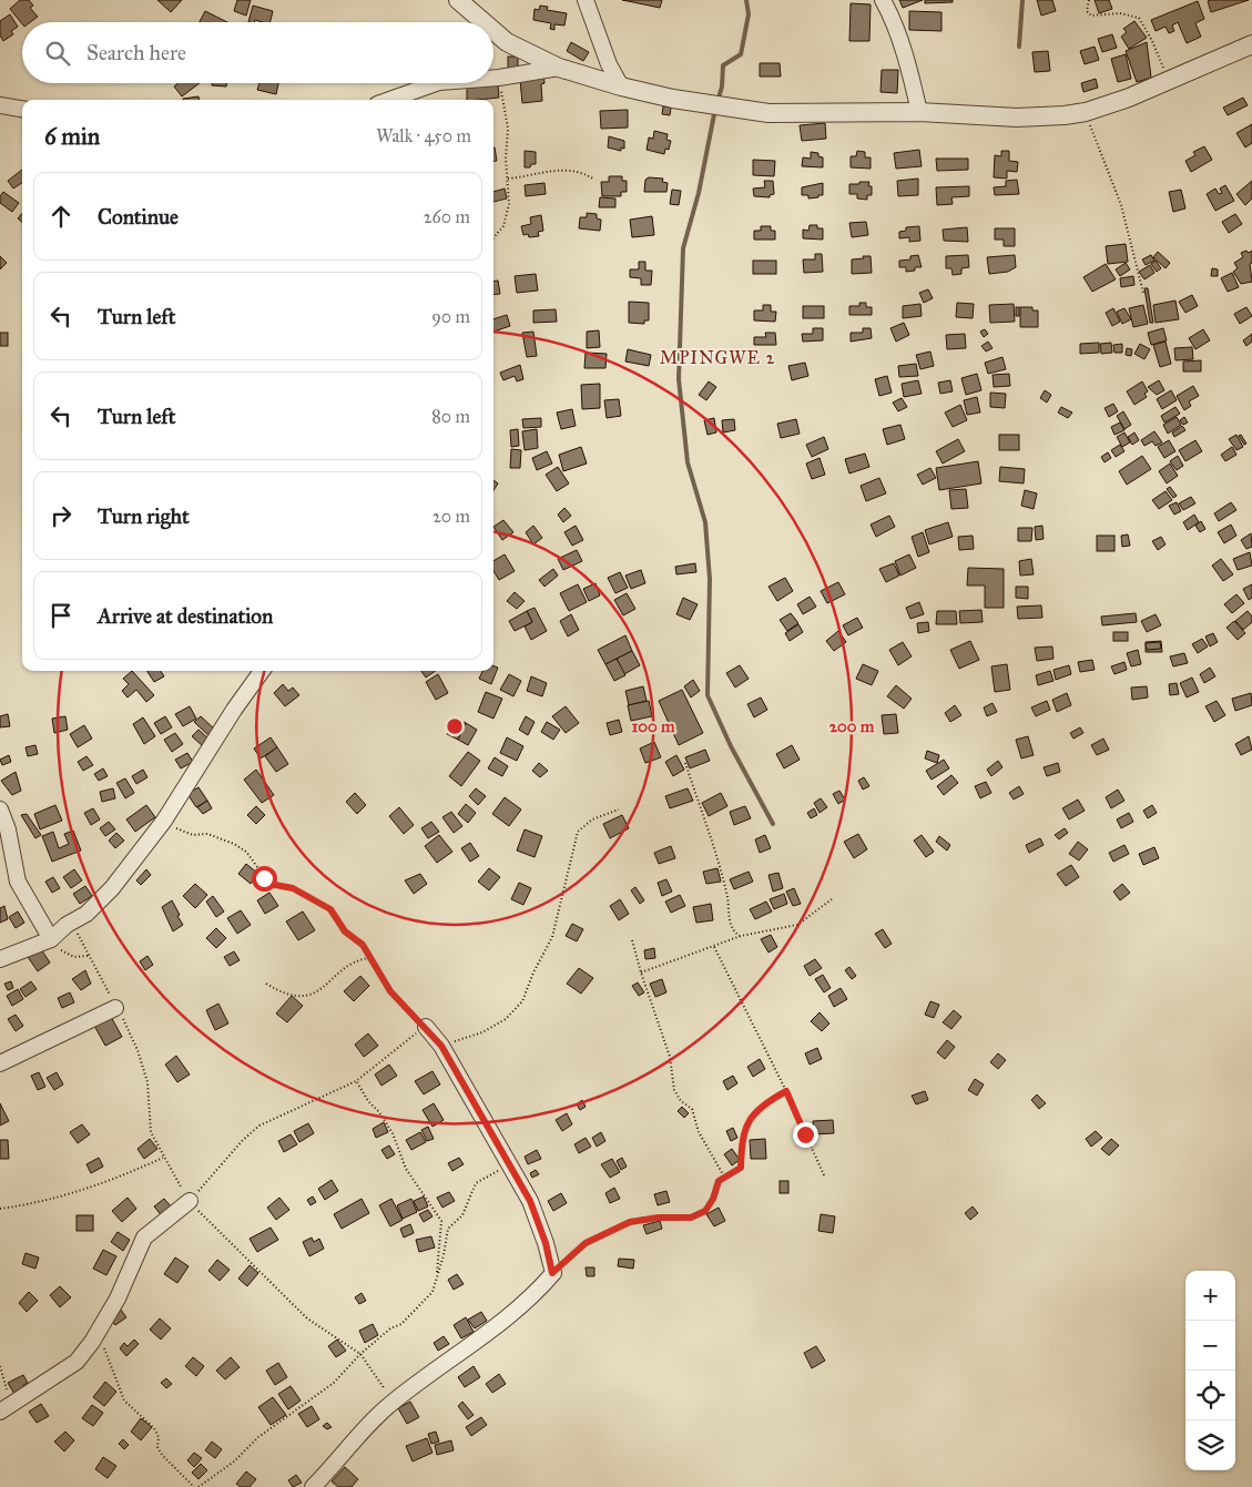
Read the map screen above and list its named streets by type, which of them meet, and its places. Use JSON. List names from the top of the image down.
{
  "districts": ["MPINGWE 2"],
  "page": {
    "search": "Search here",
    "heading": ["6 min", "Walk · 450 m"],
    "list": [
      ["Continue", "260 m"],
      ["Turn left", "90 m"],
      ["Turn left", "80 m"],
      ["Turn right", "20 m"],
      "Arrive at destination"
    ],
    "map_buttons": ["+", "−"]
  },
  "rings": ["100 m", "200 m"]
}
